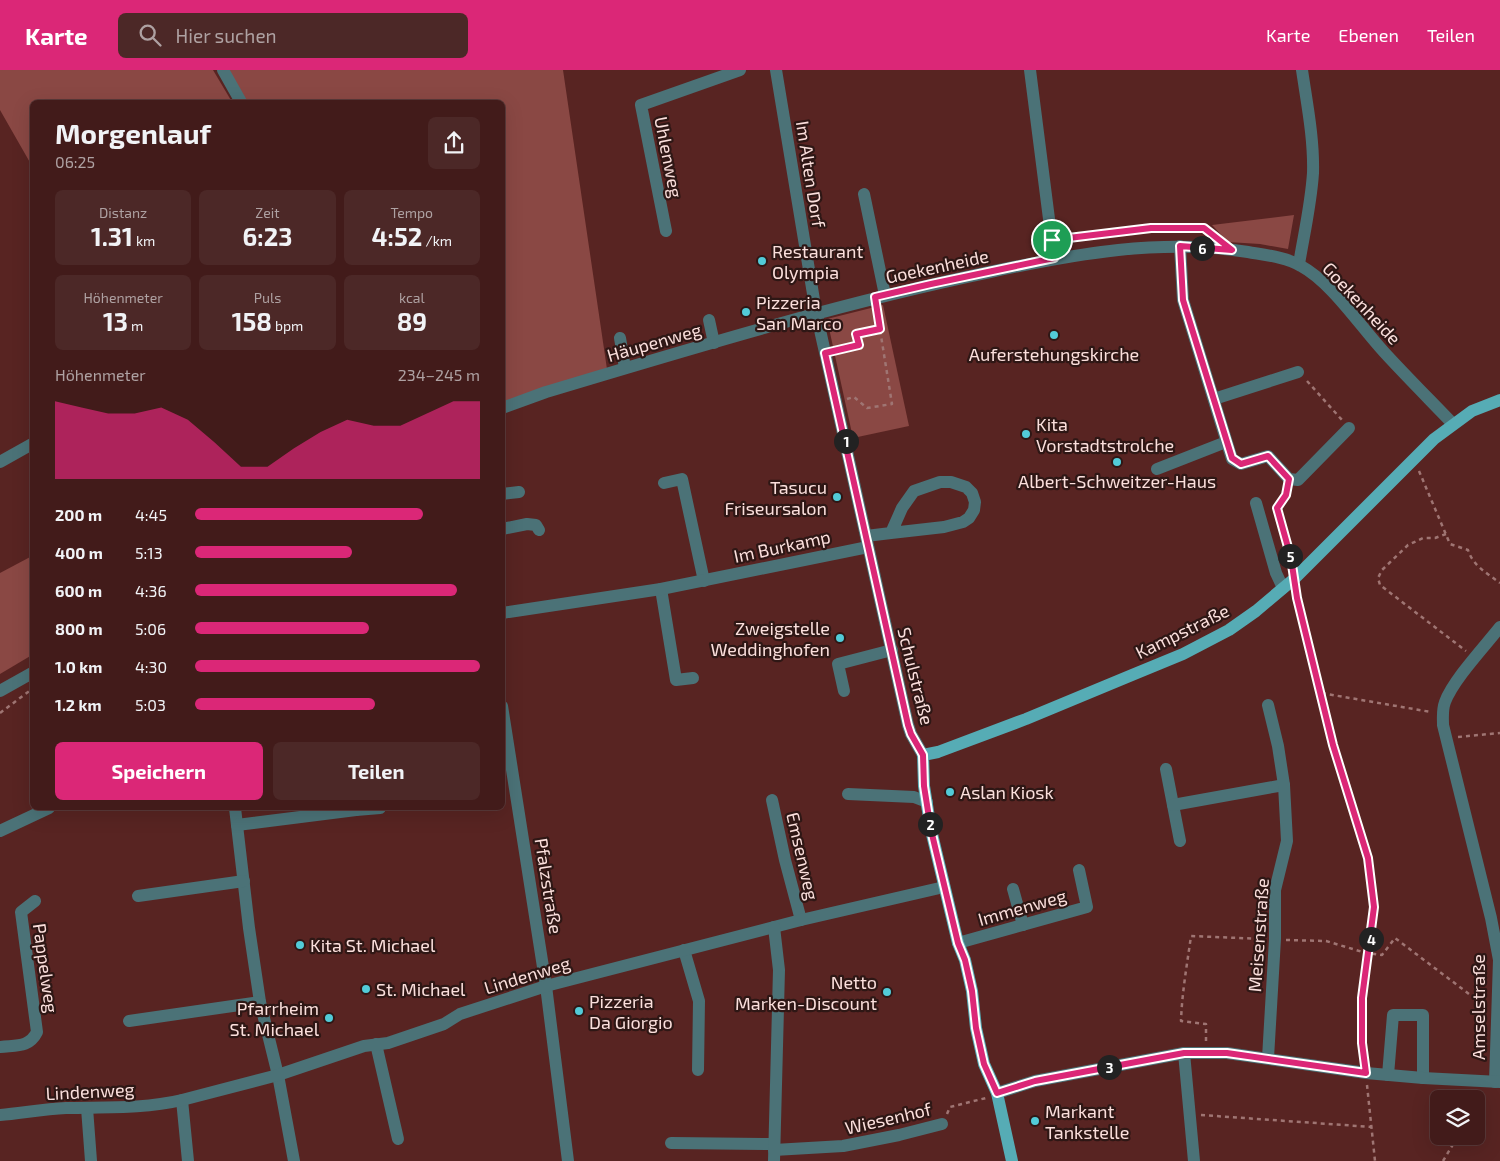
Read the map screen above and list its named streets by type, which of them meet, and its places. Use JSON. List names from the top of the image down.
{
  "streets": {
    "main road": ["Kampstraße", "Schulstraße"],
    "street": [
      "Uhlenweg",
      "Im Alten Dorf",
      "Goekenheide",
      "Häupenweg",
      "Im Burkamp",
      "Emsenweg",
      "Pfalzstraße",
      "Immenweg",
      "Meisenstraße",
      "Pappelweg",
      "Lindenweg",
      "Amselstraße",
      "Wiesenhof"
    ]
  },
  "crossings": [
    ["Im Alten Dorf", "Goekenheide"],
    ["Im Alten Dorf", "Häupenweg"],
    ["Im Alten Dorf", "Schulstraße"],
    ["Goekenheide", "Häupenweg"],
    ["Goekenheide", "Kampstraße"],
    ["Goekenheide", "Schulstraße"],
    ["Häupenweg", "Schulstraße"],
    ["Im Burkamp", "Schulstraße"],
    ["Kampstraße", "Schulstraße"],
    ["Schulstraße", "Immenweg"],
    ["Schulstraße", "Lindenweg"],
    ["Schulstraße", "Wiesenhof"],
    ["Emsenweg", "Lindenweg"],
    ["Pfalzstraße", "Lindenweg"]
  ],
  "places": [
    "Restaurant Olympia",
    "Pizzeria San Marco",
    "Auferstehungskirche",
    "Kita Vorstadtstrolche",
    "Albert-Schweitzer-Haus",
    "Tasucu Friseursalon",
    "Zweigstelle Weddinghofen",
    "Aslan Kiosk",
    "Kita St. Michael",
    "St. Michael",
    "Netto Marken-Discount",
    "Pizzeria Da Giorgio",
    "Pfarrheim St. Michael",
    "Markant Tankstelle"
  ],
  "page": {
    "header": "Karte",
    "search": "Hier suchen",
    "nav": ["Karte", "Ebenen", "Teilen"],
    "heading": ["Morgenlauf", "06:25"],
    "stats": [
      ["Distanz", "1.31 km"],
      ["Zeit", "6:23"],
      ["Tempo", "4:52 /km"],
      ["Höhenmeter", "13 m"],
      ["Puls", "158 bpm"],
      ["kcal", "89"]
    ],
    "pins": [
      "6",
      "1",
      "5",
      "2",
      "4",
      "3"
    ],
    "chart": ["Höhenmeter", "234–245 m"],
    "list": [
      {
        "name": "200 m",
        "note": "4:45"
      },
      {
        "name": "400 m",
        "note": "5:13"
      },
      {
        "name": "600 m",
        "note": "4:36"
      },
      {
        "name": "800 m",
        "note": "5:06"
      },
      {
        "name": "1.0 km",
        "note": "4:30"
      },
      {
        "name": "1.2 km",
        "note": "5:03"
      }
    ],
    "buttons": ["Speichern", "Teilen"]
  }
}
